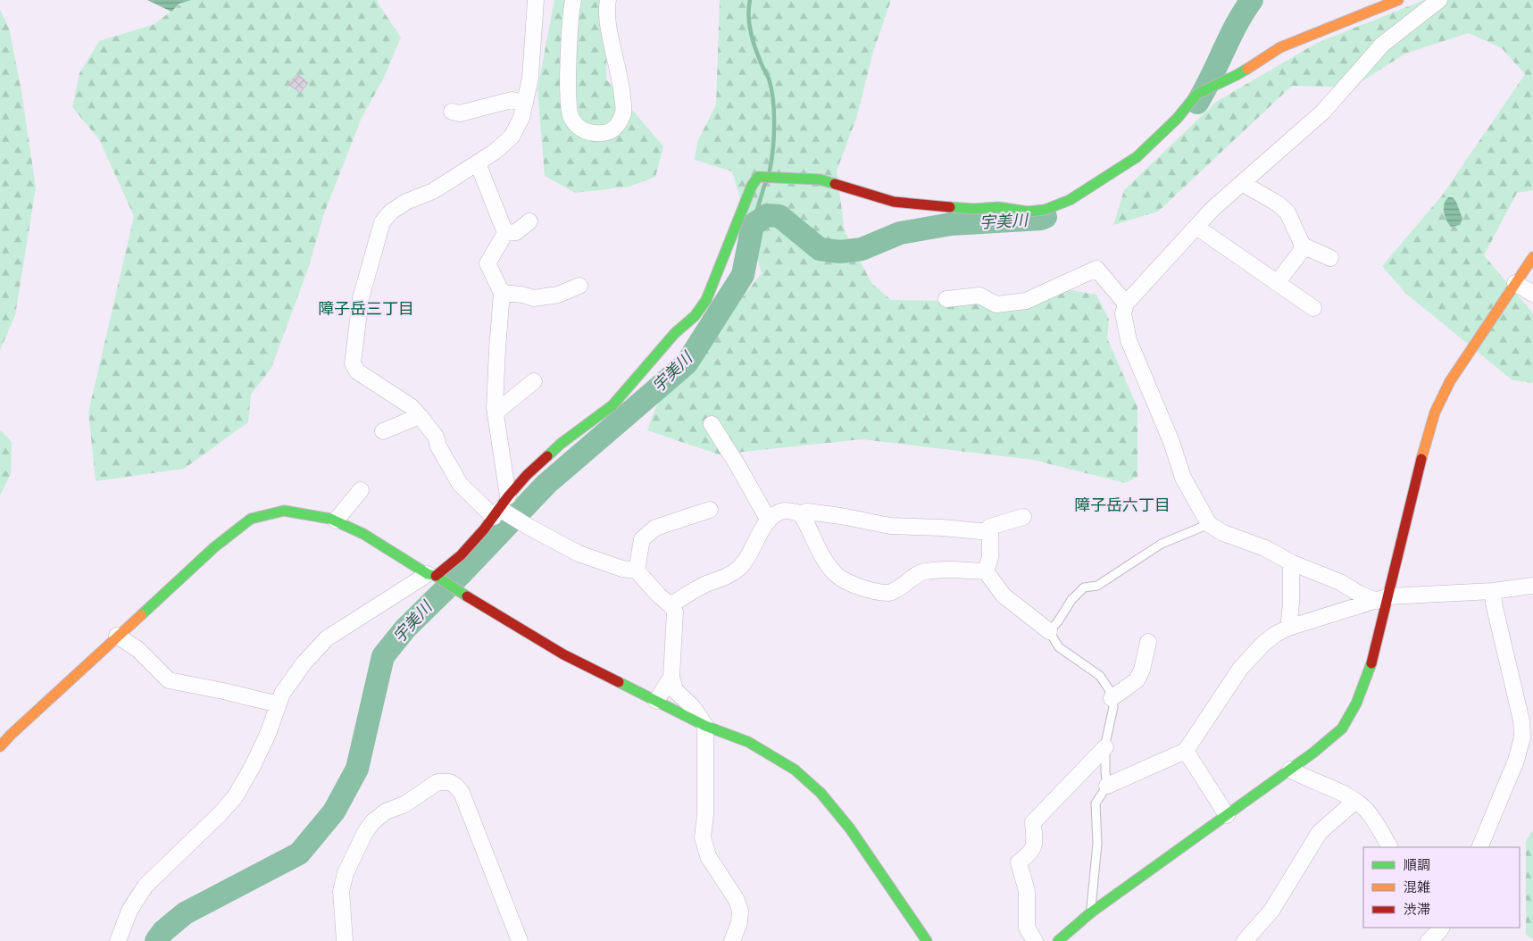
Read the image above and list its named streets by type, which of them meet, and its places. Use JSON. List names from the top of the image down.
{
  "districts": ["障子岳三丁目", "障子岳六丁目"],
  "water": ["宇美川"],
  "legend": ["順調", "混雑", "渋滞"]
}
